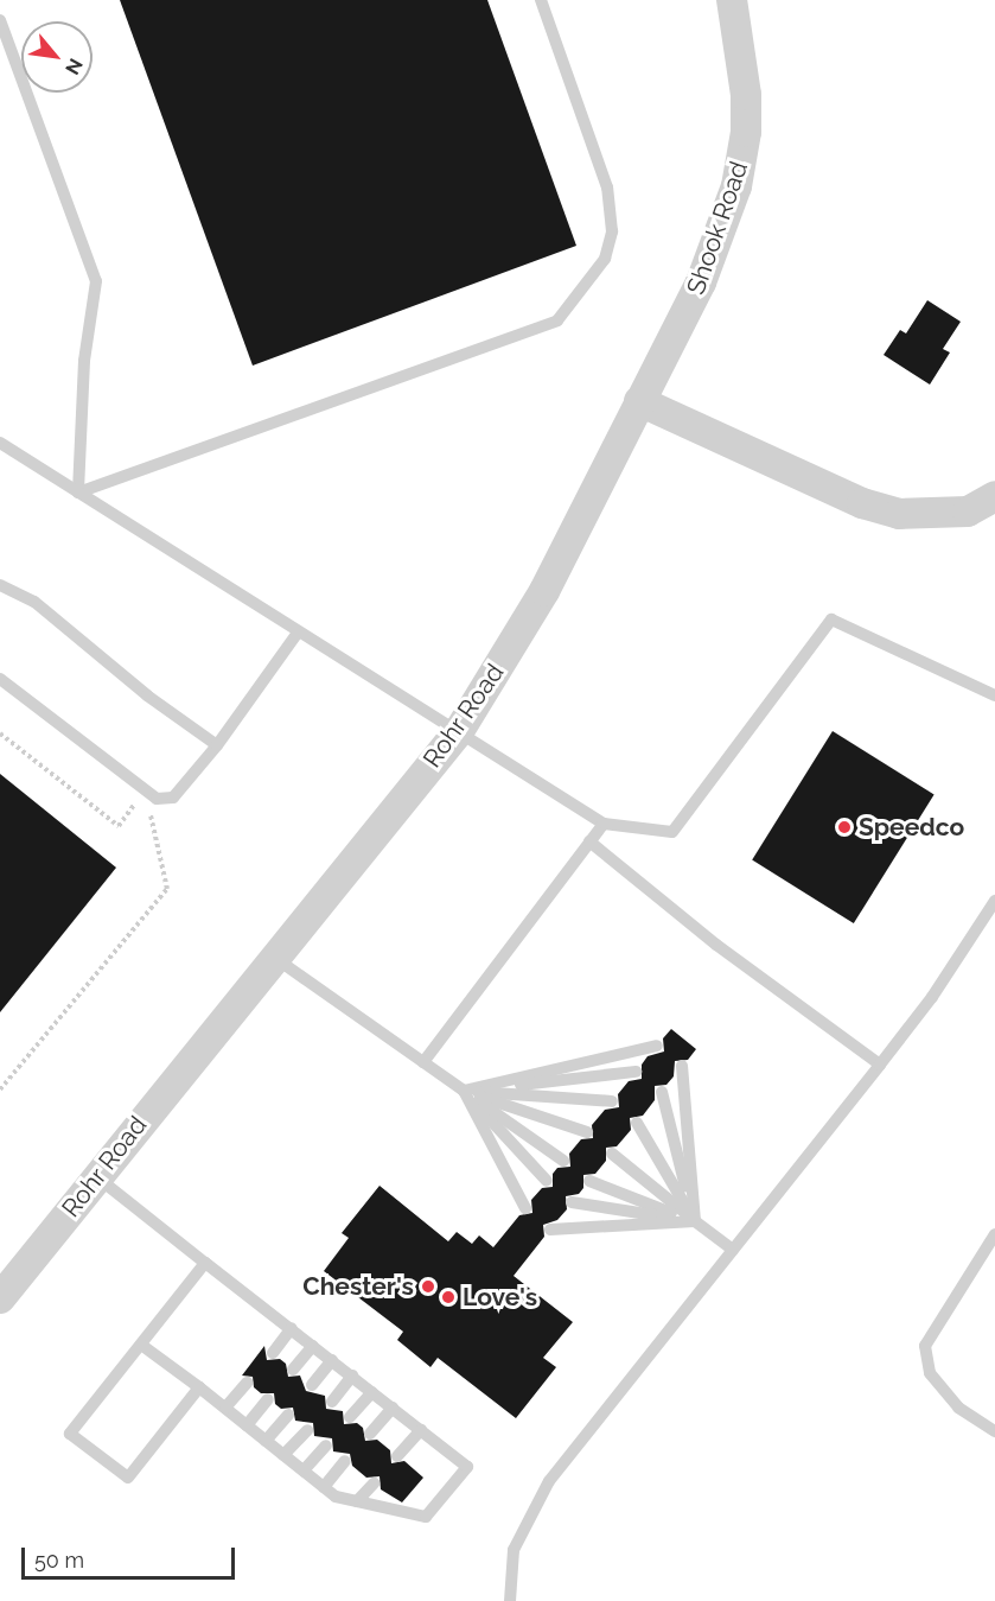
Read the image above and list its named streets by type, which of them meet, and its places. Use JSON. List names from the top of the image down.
{
  "streets": {
    "street": ["Shook Road", "Rohr Road"]
  },
  "crossings": [
    ["Shook Road", "Rohr Road"]
  ],
  "places": ["Speedco", "Chester's", "Love's"],
  "scale_bar": "50 m",
  "north": "bottom right"
}
